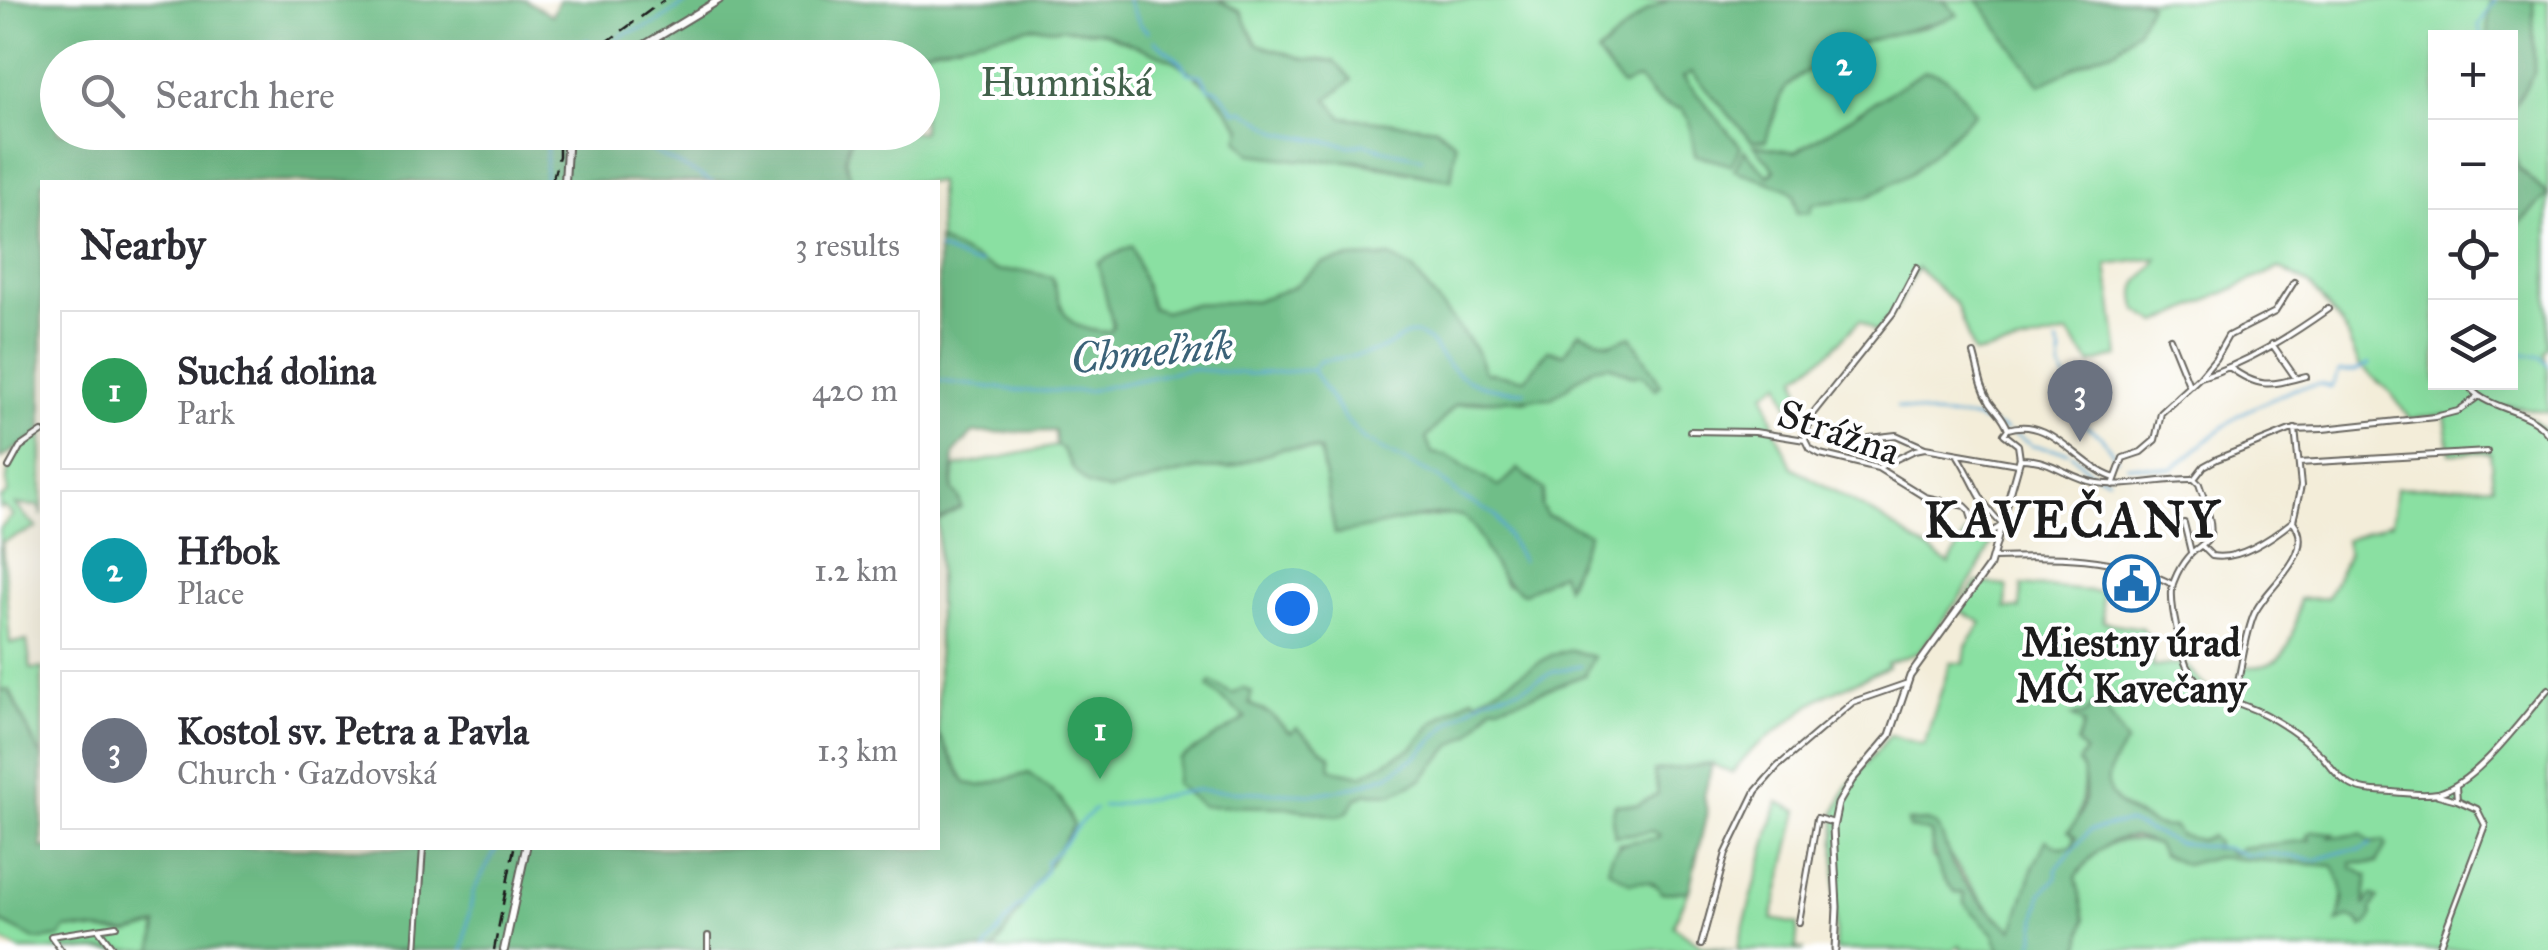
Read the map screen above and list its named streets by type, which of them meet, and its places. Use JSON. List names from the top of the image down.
{
  "streets": {
    "street": ["Strážna"]
  },
  "districts": ["KAVEČANY"],
  "water": ["Chmeľník"],
  "parks": ["Humniská"],
  "places": {
    "public building": ["Miestny úrad MČ Kavečany"]
  },
  "page": {
    "map_buttons": ["+", "−"],
    "pins": ["2", "3", "1"],
    "search": "Search here",
    "heading": ["Nearby", "3 results"],
    "list": [
      {
        "mark": "1",
        "name": "Suchá dolina",
        "note": "Park",
        "value": "420 m"
      },
      {
        "mark": "2",
        "name": "Hŕbok",
        "note": "Place",
        "value": "1.2 km"
      },
      {
        "mark": "3",
        "name": "Kostol sv. Petra a Pavla",
        "note": "Church · Gazdovská",
        "value": "1.3 km"
      }
    ]
  }
}
